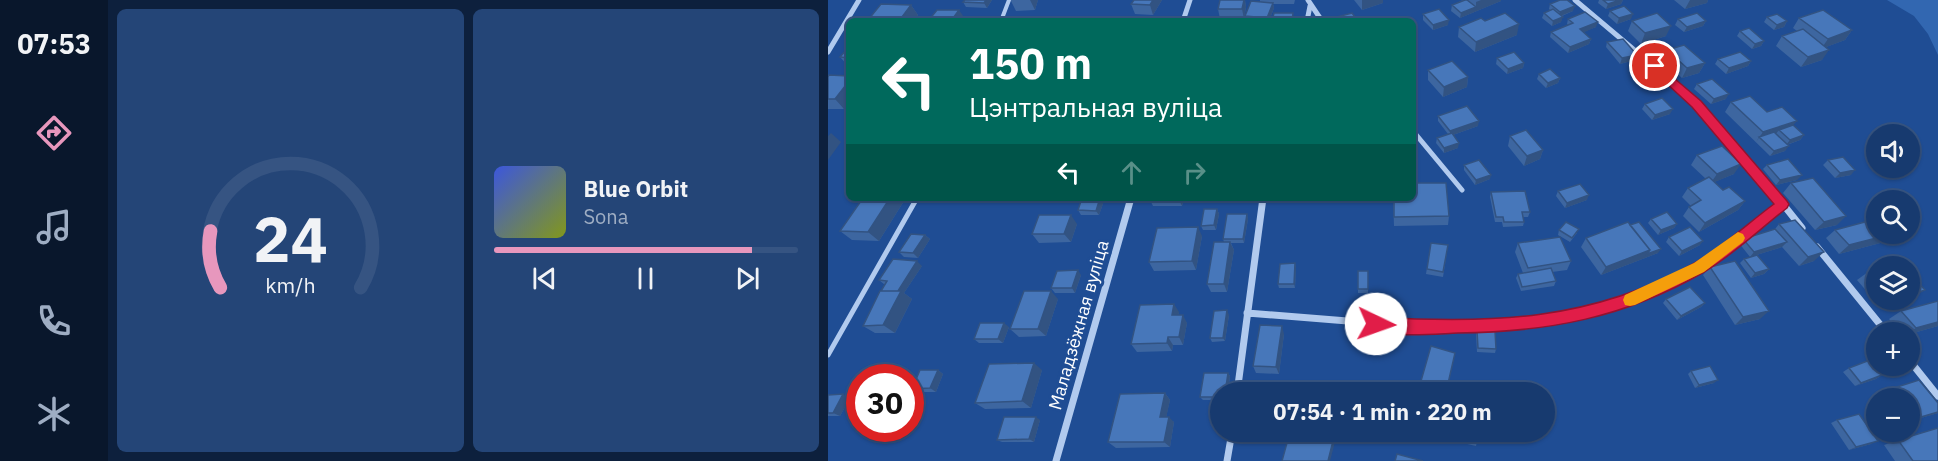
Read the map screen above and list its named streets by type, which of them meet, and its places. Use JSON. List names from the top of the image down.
{
  "streets": {
    "street": ["Маладзёжная вуліца"]
  },
  "page": {
    "tabs": "07:53",
    "turn": ["150 m", "Цэнтральная вуліца"],
    "map_buttons": ["+", "−"],
    "song": ["Blue Orbit", "Sona"],
    "limit": "30",
    "trip": "07:54 · 1 min · 220 m",
    "gauge": ["24", "km/h"]
  }
}
